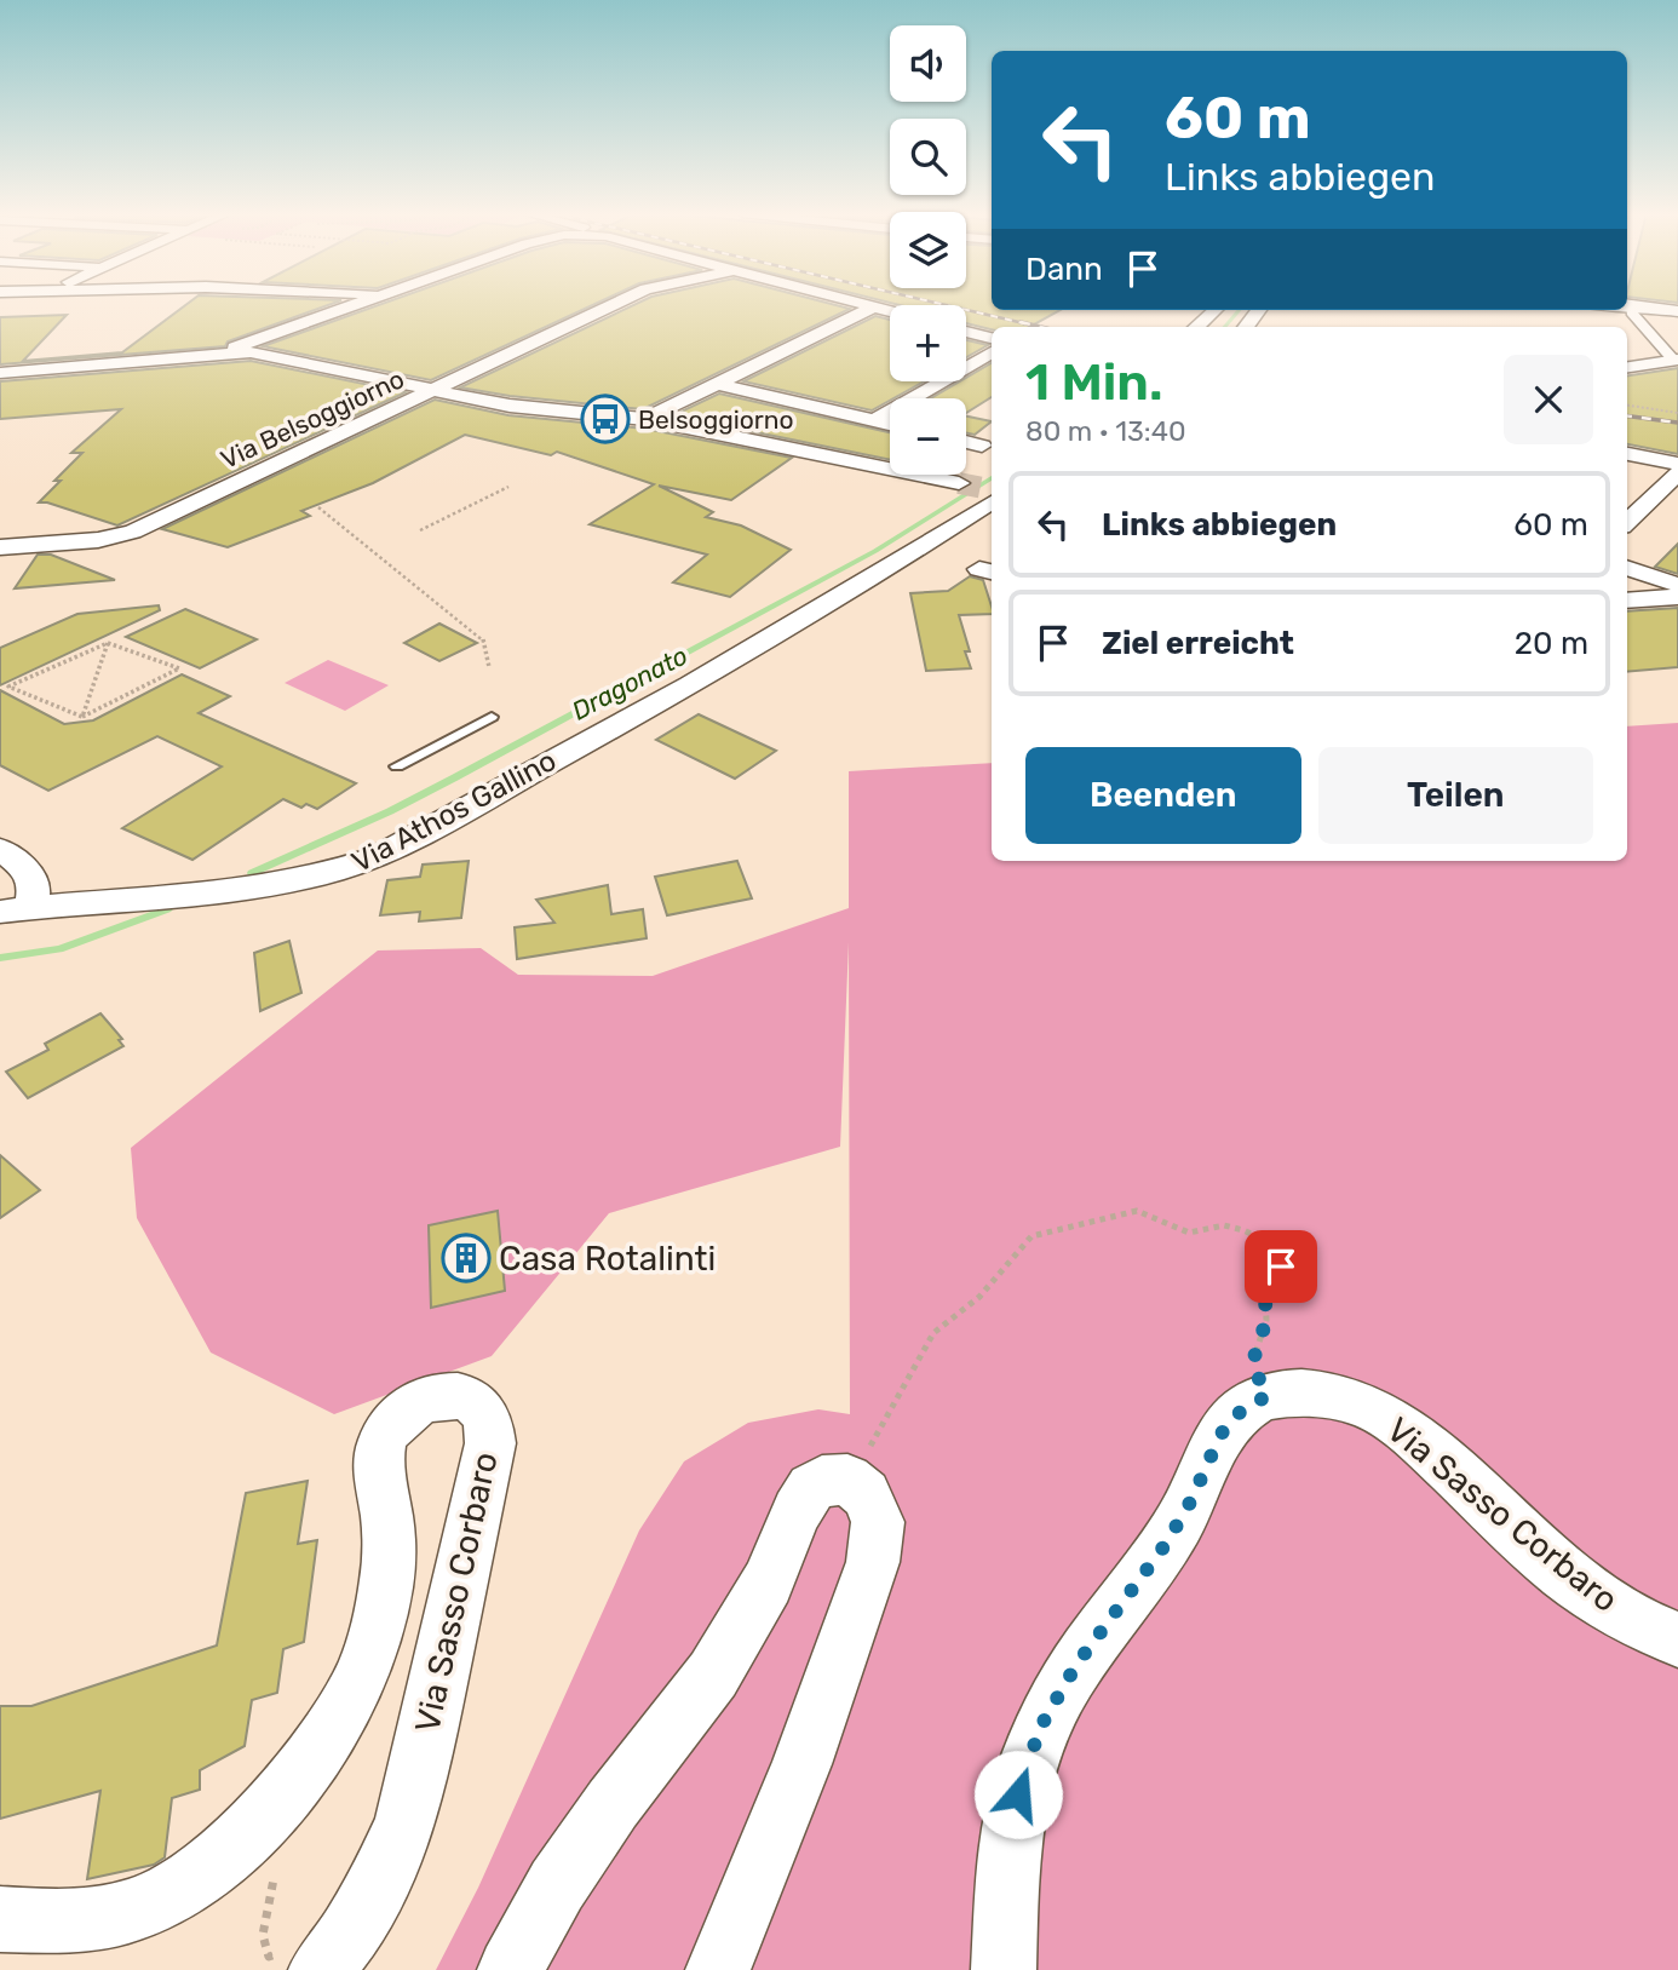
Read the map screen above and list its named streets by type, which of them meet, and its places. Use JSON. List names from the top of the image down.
{
  "streets": {
    "street": ["Via Belsoggiorno", "Via Athos Gallino", "Via Sasso Corbaro"]
  },
  "water": ["Dragonato"],
  "places": {
    "bus stop": ["Belsoggiorno"],
    "building": ["Casa Rotalinti"]
  },
  "page": {
    "map_buttons": ["+", "−"],
    "turn": ["60 m", "Links abbiegen"],
    "then": "Dann",
    "heading": ["1 Min.", "80 m · 13:40"],
    "list": [
      {
        "name": "Links abbiegen",
        "value": "60 m"
      },
      {
        "name": "Ziel erreicht",
        "value": "20 m"
      }
    ],
    "buttons": ["Beenden", "Teilen"]
  }
}
